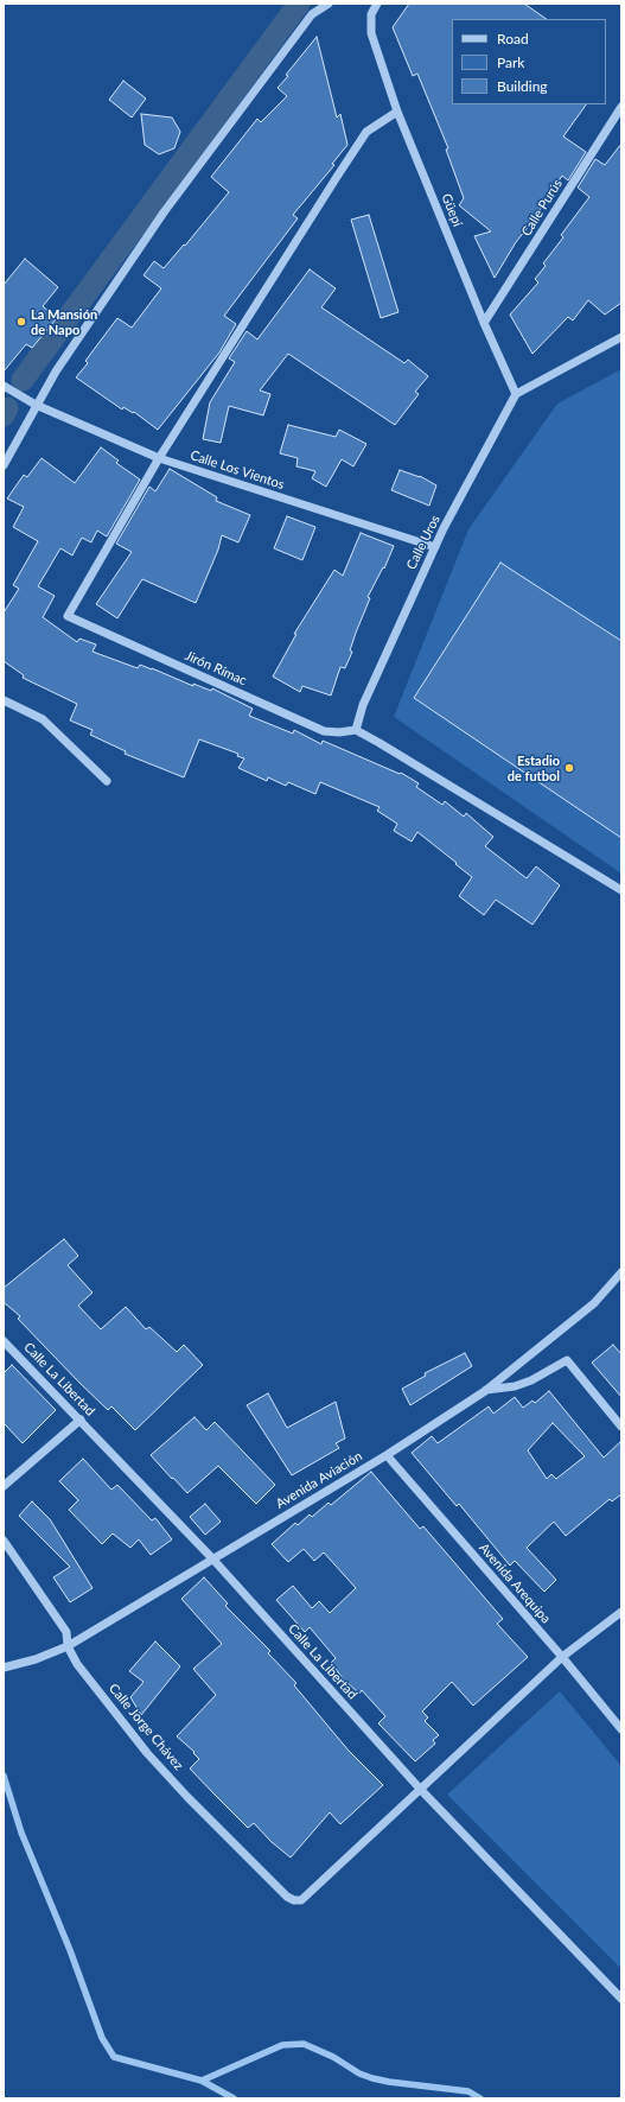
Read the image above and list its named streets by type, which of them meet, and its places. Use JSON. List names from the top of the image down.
{
  "streets": {
    "street": [
      "Calle Purús",
      "Güepí",
      "Calle Los Vientos",
      "Calle Uros",
      "Jirón Rímac",
      "Calle La Libertad",
      "Avenida Aviación",
      "Avenida Arequipa",
      "Calle Jorge Chávez"
    ]
  },
  "crossings": [
    ["Calle Purús", "Güepí"],
    ["Güepí", "Calle Uros"],
    ["Calle Los Vientos", "Calle Uros"],
    ["Calle Los Vientos", "Jirón Rímac"],
    ["Calle Uros", "Jirón Rímac"],
    ["Calle La Libertad", "Avenida Aviación"],
    ["Calle La Libertad", "Calle Jorge Chávez"],
    ["Avenida Aviación", "Avenida Arequipa"],
    ["Avenida Aviación", "Calle Jorge Chávez"]
  ],
  "places": ["La Mansión de Napo", "Estadio de futbol"],
  "legend": ["Road", "Park", "Building"]
}
